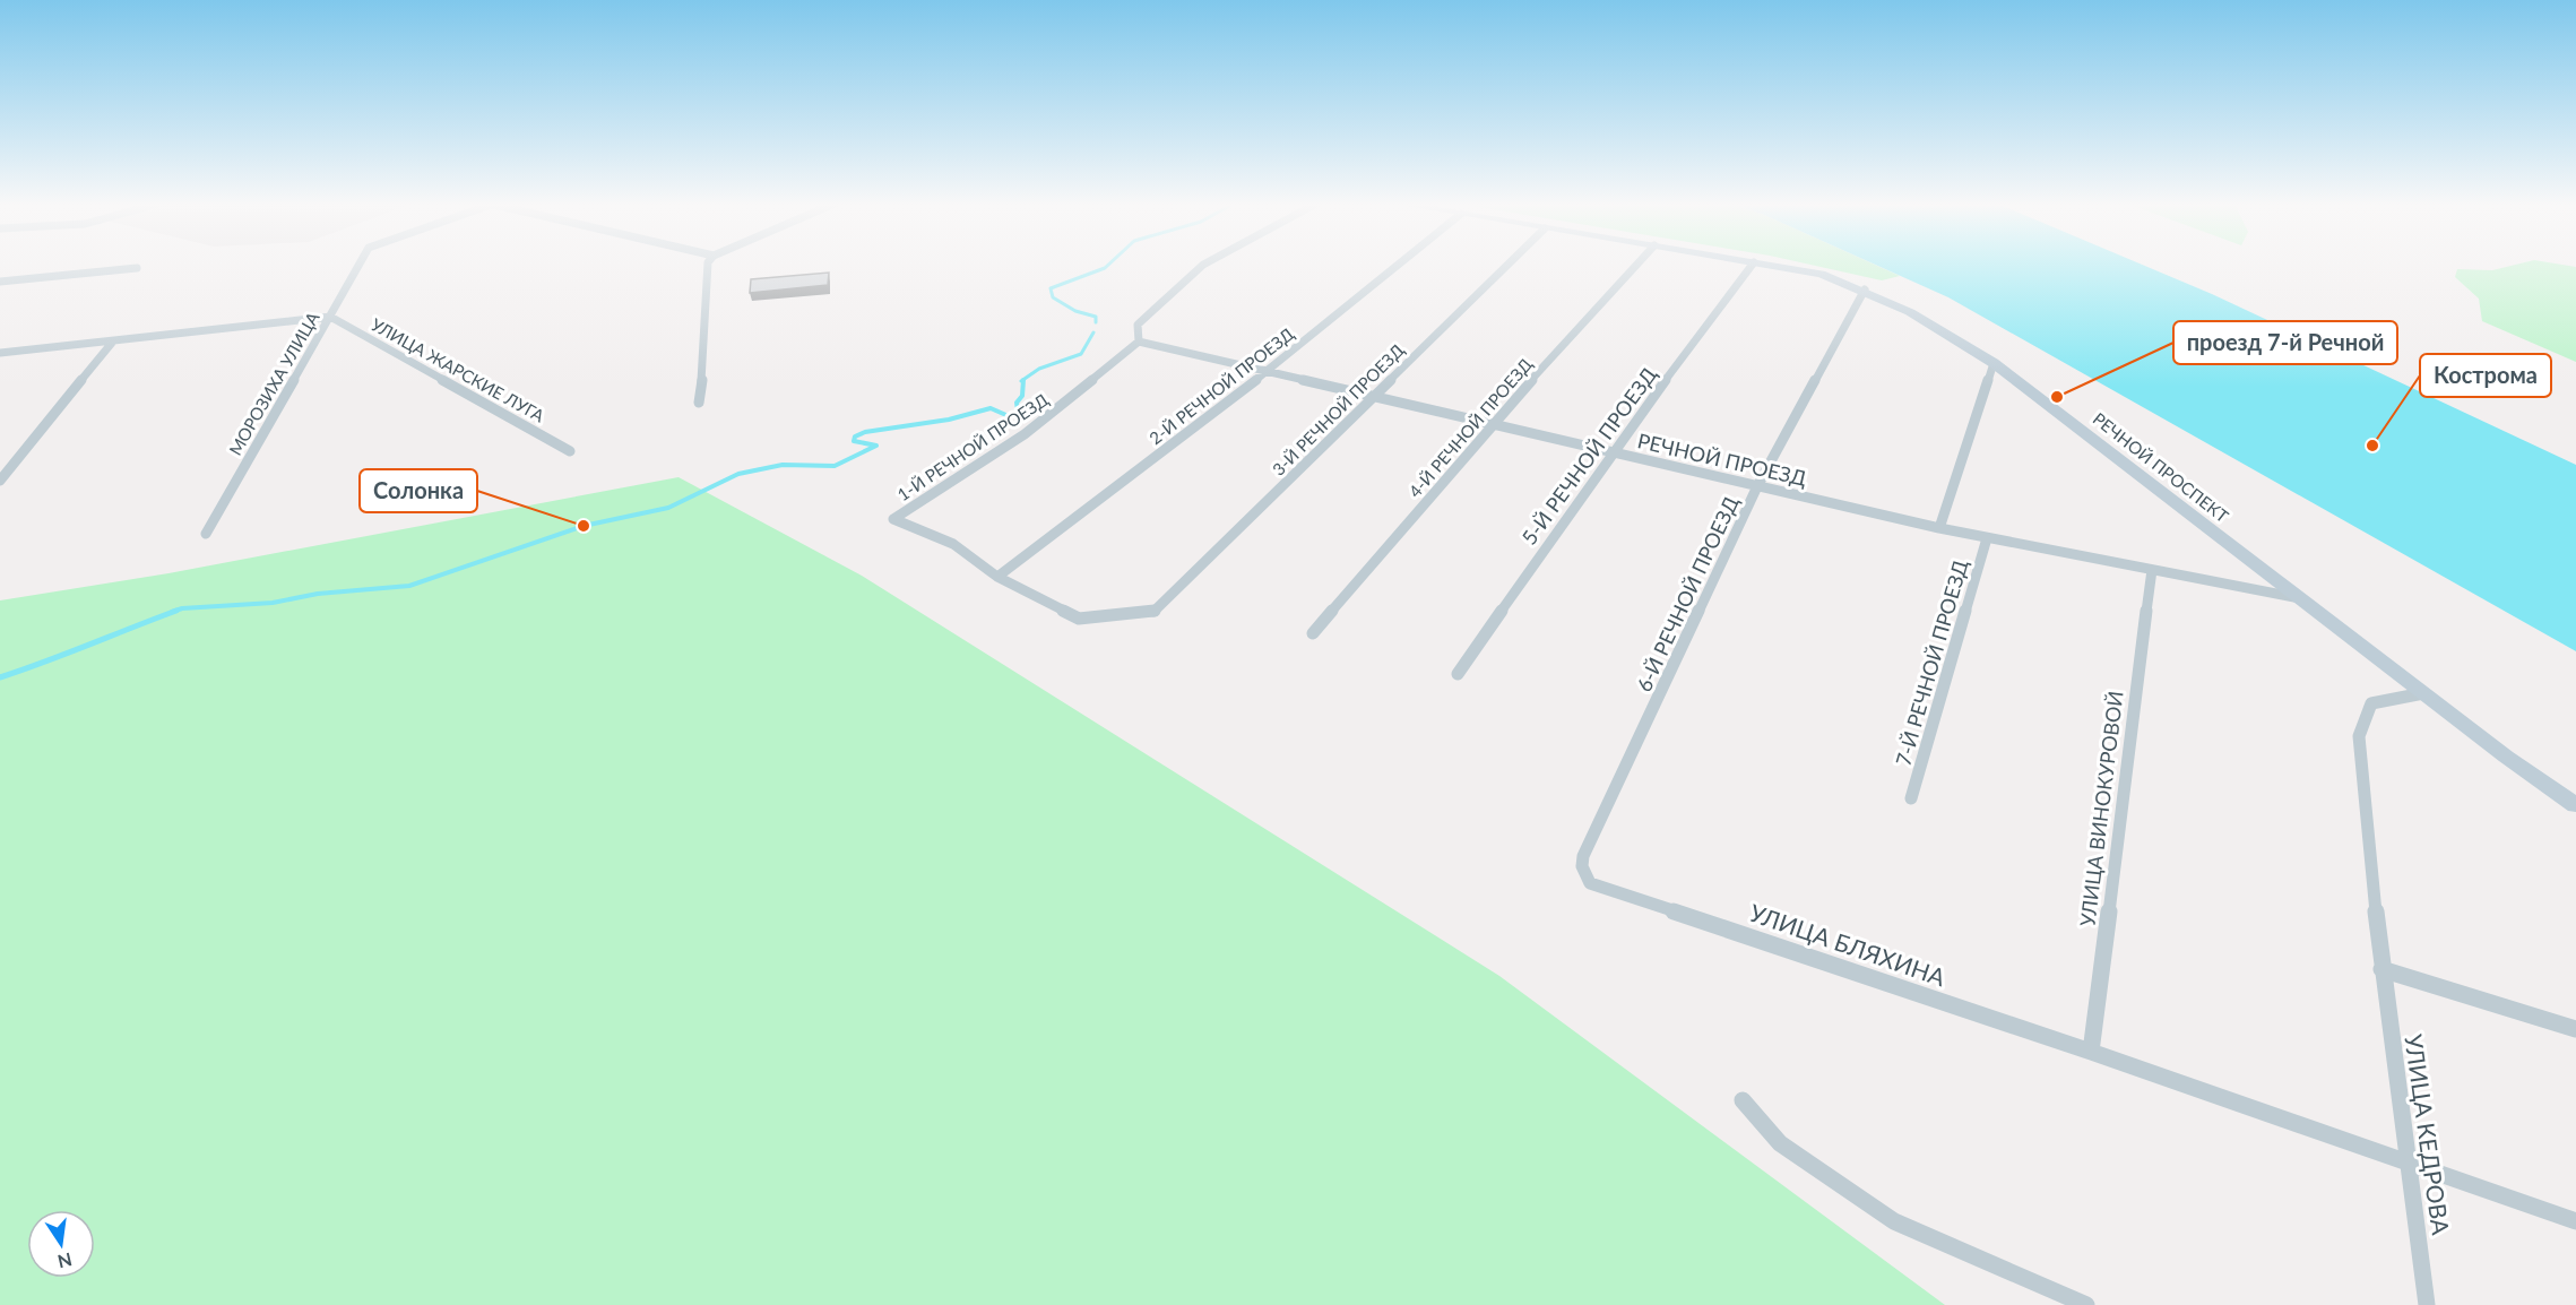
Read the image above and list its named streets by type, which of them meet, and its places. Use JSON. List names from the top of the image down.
{
  "streets": {
    "street": [
      "УЛИЦА ЖАРСКИЕ ЛУГА",
      "МОРОЗИХА УЛИЦА",
      "2-Й РЕЧНОЙ ПРОЕЗД",
      "3-Й РЕЧНОЙ ПРОЕЗД",
      "4-Й РЕЧНОЙ ПРОЕЗД",
      "1-Й РЕЧНОЙ ПРОЕЗД",
      "5-Й РЕЧНОЙ ПРОЕЗД",
      "РЕЧНОЙ ПРОЕЗД",
      "РЕЧНОЙ ПРОСПЕКТ",
      "6-Й РЕЧНОЙ ПРОЕЗД",
      "7-Й РЕЧНОЙ ПРОЕЗД",
      "УЛИЦА ВИНОКУРОВОЙ",
      "УЛИЦА БЛЯХИНА",
      "УЛИЦА КЕДРОВА"
    ]
  },
  "crossings": [
    ["УЛИЦА ЖАРСКИЕ ЛУГА", "МОРОЗИХА УЛИЦА"],
    ["2-Й РЕЧНОЙ ПРОЕЗД", "3-Й РЕЧНОЙ ПРОЕЗД"],
    ["2-Й РЕЧНОЙ ПРОЕЗД", "1-Й РЕЧНОЙ ПРОЕЗД"],
    ["2-Й РЕЧНОЙ ПРОЕЗД", "РЕЧНОЙ ПРОЕЗД"],
    ["3-Й РЕЧНОЙ ПРОЕЗД", "1-Й РЕЧНОЙ ПРОЕЗД"],
    ["3-Й РЕЧНОЙ ПРОЕЗД", "РЕЧНОЙ ПРОЕЗД"],
    ["4-Й РЕЧНОЙ ПРОЕЗД", "РЕЧНОЙ ПРОЕЗД"],
    ["1-Й РЕЧНОЙ ПРОЕЗД", "РЕЧНОЙ ПРОЕЗД"],
    ["5-Й РЕЧНОЙ ПРОЕЗД", "РЕЧНОЙ ПРОЕЗД"],
    ["РЕЧНОЙ ПРОЕЗД", "РЕЧНОЙ ПРОСПЕКТ"],
    ["РЕЧНОЙ ПРОЕЗД", "6-Й РЕЧНОЙ ПРОЕЗД"],
    ["РЕЧНОЙ ПРОЕЗД", "7-Й РЕЧНОЙ ПРОЕЗД"],
    ["РЕЧНОЙ ПРОЕЗД", "УЛИЦА ВИНОКУРОВОЙ"],
    ["РЕЧНОЙ ПРОСПЕКТ", "6-Й РЕЧНОЙ ПРОЕЗД"],
    ["РЕЧНОЙ ПРОСПЕКТ", "7-Й РЕЧНОЙ ПРОЕЗД"],
    ["РЕЧНОЙ ПРОСПЕКТ", "УЛИЦА КЕДРОВА"],
    ["6-Й РЕЧНОЙ ПРОЕЗД", "УЛИЦА БЛЯХИНА"],
    ["УЛИЦА ВИНОКУРОВОЙ", "УЛИЦА БЛЯХИНА"],
    ["УЛИЦА БЛЯХИНА", "УЛИЦА КЕДРОВА"]
  ],
  "places": ["проезд 7-й Речной", "Кострома", "Солонка"],
  "north": "bottom"
}
